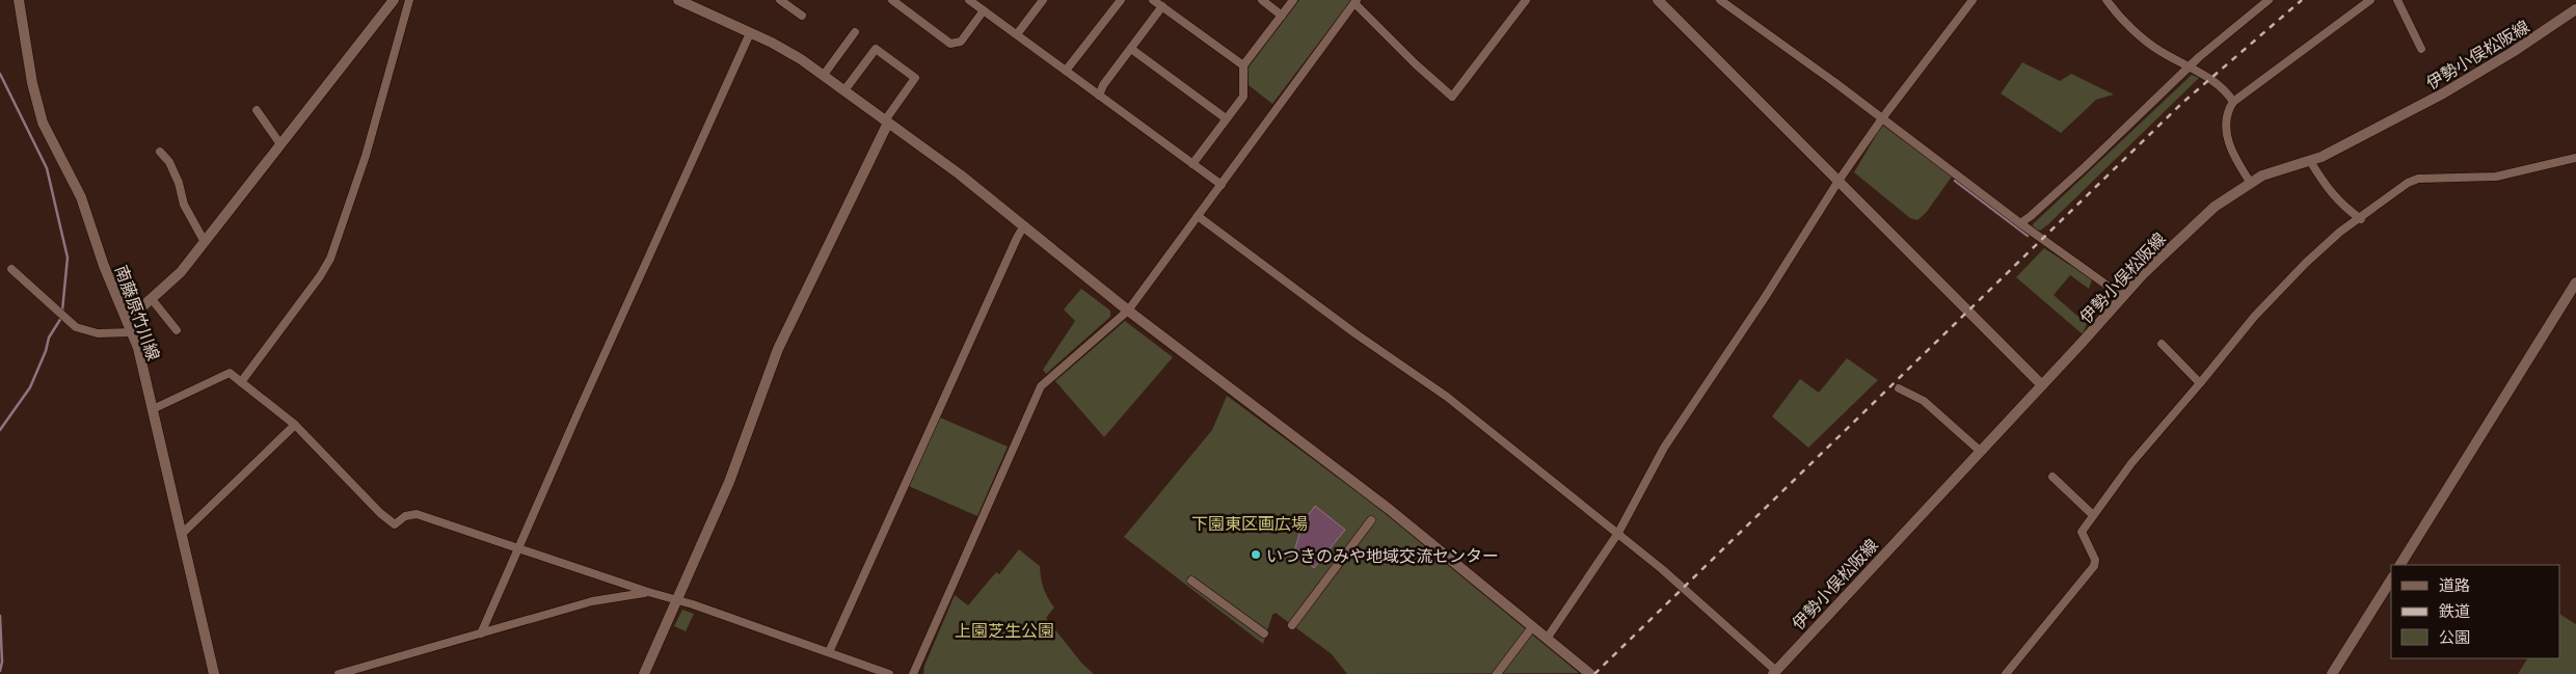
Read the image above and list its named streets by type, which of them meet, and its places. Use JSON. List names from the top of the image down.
{
  "streets": {
    "street": ["伊勢小俣松阪線", "南藤原竹川線"]
  },
  "parks": ["下園東区画広場", "上園芝生公園"],
  "places": ["いつきのみや地域交流センター"],
  "legend": ["道路", "鉄道", "公園"]
}
